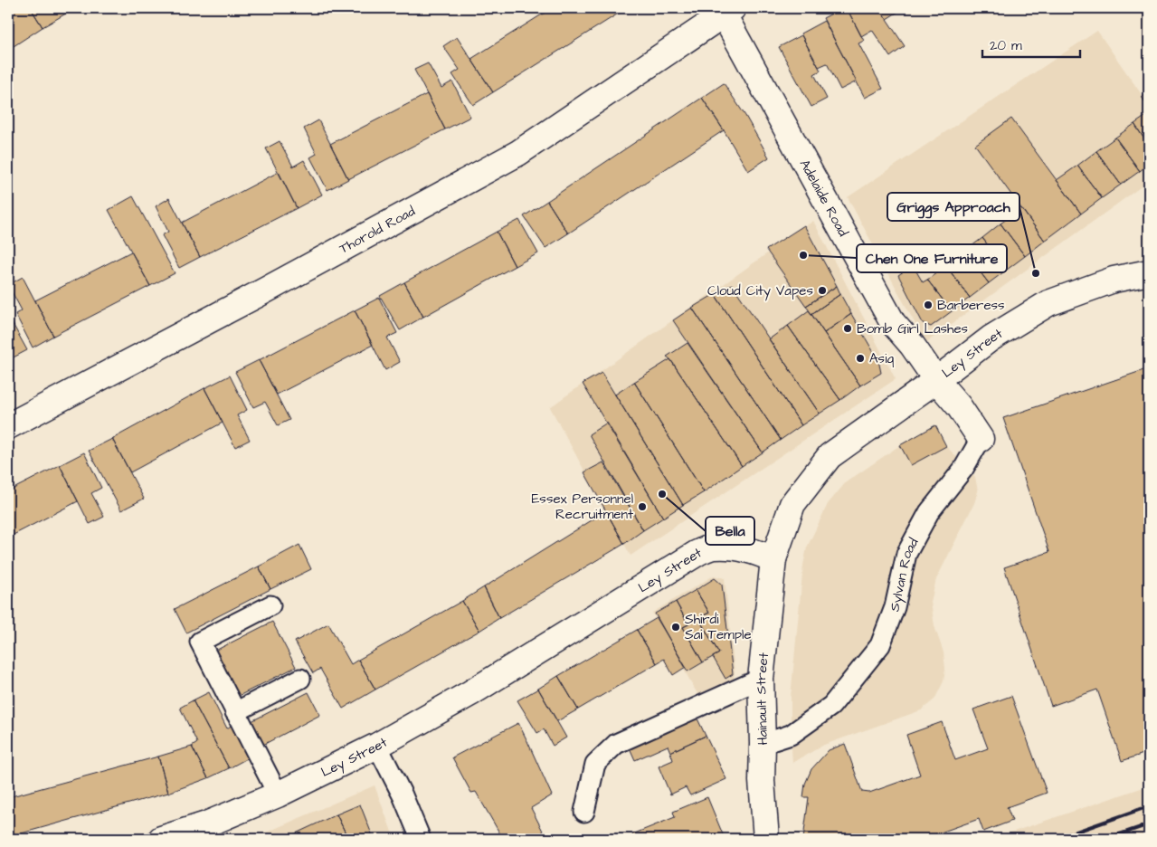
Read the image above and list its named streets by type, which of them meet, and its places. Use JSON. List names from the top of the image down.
{
  "streets": {
    "street": [
      "Adelaide Road",
      "Thorold Road",
      "Ley Street",
      "Sylvan Road",
      "Hainault Street"
    ]
  },
  "crossings": [
    ["Adelaide Road", "Thorold Road"],
    ["Adelaide Road", "Ley Street"],
    ["Adelaide Road", "Sylvan Road"],
    ["Ley Street", "Sylvan Road"],
    ["Ley Street", "Hainault Street"],
    ["Sylvan Road", "Hainault Street"]
  ],
  "places": [
    "Chen One Furniture",
    "Griggs Approach",
    "Cloud City Vapes",
    "Barberess",
    "Bomb Girl Lashes",
    "Asiq",
    "Bella",
    "Essex Personnel Recruitment",
    "Shirdi Sai Temple"
  ],
  "scale_bar": "20 m"
}
